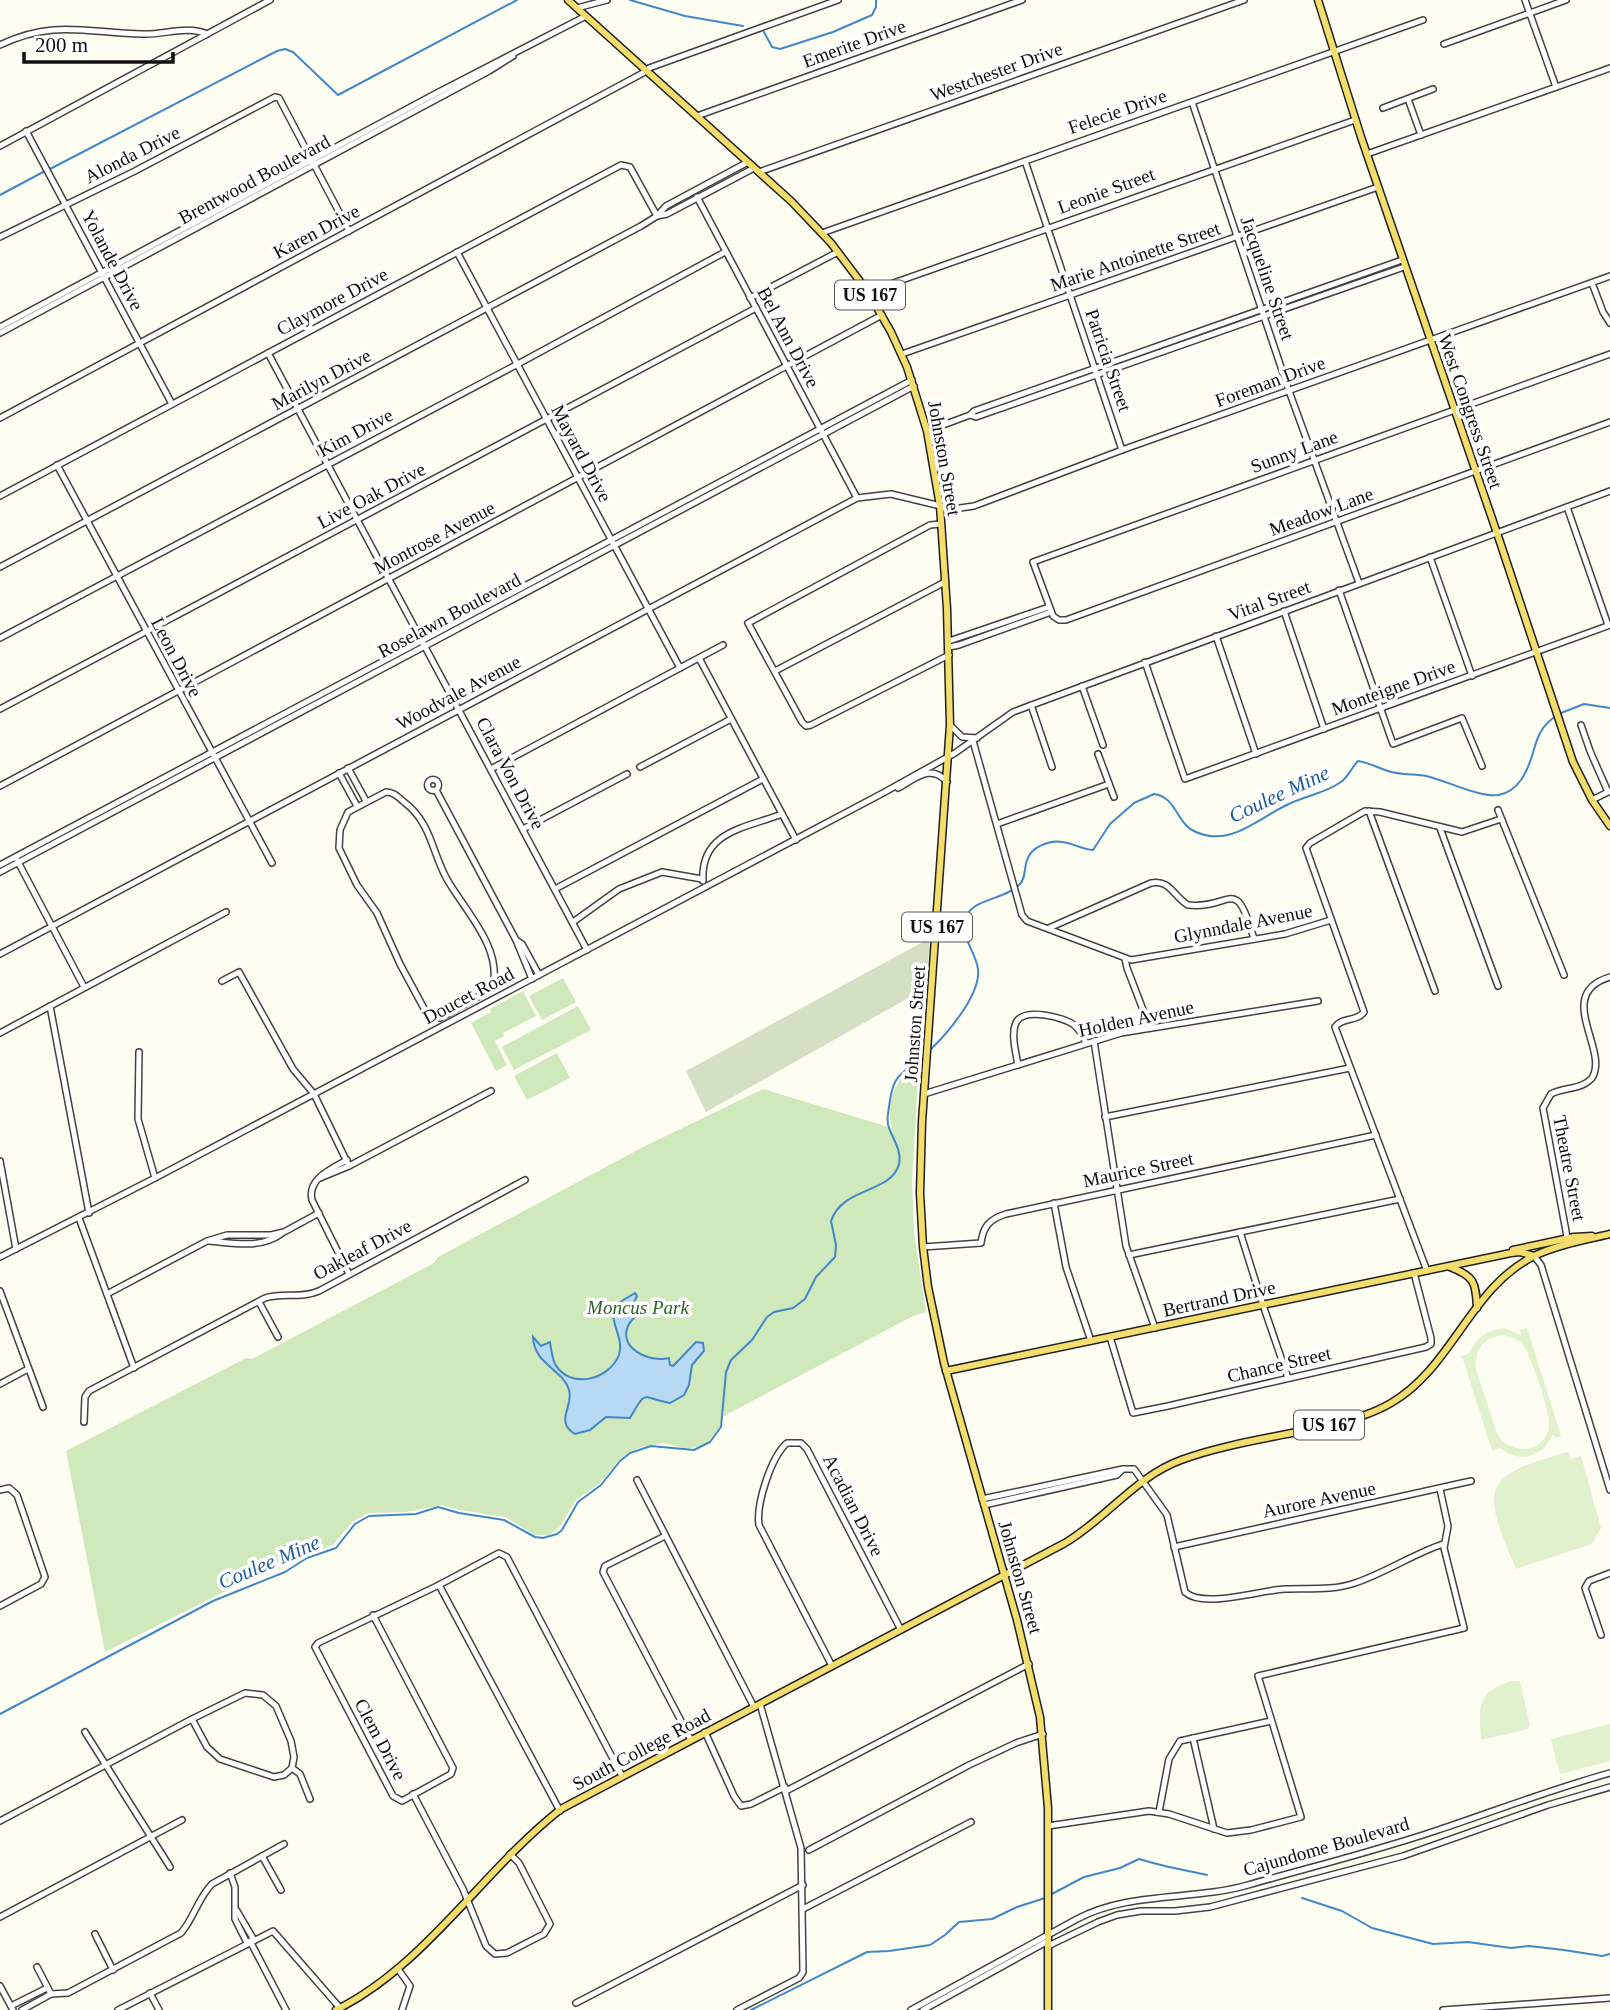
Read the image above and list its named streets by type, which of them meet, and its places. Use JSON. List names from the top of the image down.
{
  "streets": {
    "main road": [
      "US 167",
      "West Congress Street",
      "Johnston Street",
      "Bertrand Drive",
      "South College Road"
    ],
    "street": [
      "Emerite Drive",
      "Westchester Drive",
      "Felecie Drive",
      "Alonda Drive",
      "Brentwood Boulevard",
      "Leonie Street",
      "Karen Drive",
      "Marie Antoinette Street",
      "Yolande Drive",
      "Jacqueline Street",
      "Claymore Drive",
      "Bel Ann Drive",
      "Patricia Street",
      "Marilyn Drive",
      "Foreman Drive",
      "Kim Drive",
      "Sunny Lane",
      "Mayard Drive",
      "Live Oak Drive",
      "Meadow Lane",
      "Montrose Avenue",
      "Vital Street",
      "Roselawn Boulevard",
      "Leon Drive",
      "Monteigne Drive",
      "Woodvale Avenue",
      "Clara Von Drive",
      "Glynndale Avenue",
      "Doucet Road",
      "Holden Avenue",
      "Theatre Street",
      "Maurice Street",
      "Oakleaf Drive",
      "Chance Street",
      "Aurore Avenue",
      "Acadian Drive",
      "Clem Drive",
      "Cajundome Boulevard"
    ]
  },
  "crossings": [
    ["Emerite Drive", "Johnston Street"],
    ["Westchester Drive", "Marilyn Drive"],
    ["Westchester Drive", "Johnston Street"],
    ["Felecie Drive", "Jacqueline Street"],
    ["Felecie Drive", "Patricia Street"],
    ["Felecie Drive", "West Congress Street"],
    ["Felecie Drive", "Johnston Street"],
    ["Alonda Drive", "Brentwood Boulevard"],
    ["Alonda Drive", "Yolande Drive"],
    ["Brentwood Boulevard", "Yolande Drive"],
    ["Brentwood Boulevard", "Johnston Street"],
    ["Leonie Street", "Jacqueline Street"],
    ["Leonie Street", "Patricia Street"],
    ["Leonie Street", "West Congress Street"],
    ["Leonie Street", "Johnston Street"],
    ["Karen Drive", "Yolande Drive"],
    ["Karen Drive", "Johnston Street"],
    ["Marie Antoinette Street", "Jacqueline Street"],
    ["Marie Antoinette Street", "Patricia Street"],
    ["Marie Antoinette Street", "West Congress Street"],
    ["Marie Antoinette Street", "Johnston Street"],
    ["Yolande Drive", "Claymore Drive"],
    ["Jacqueline Street", "Foreman Drive"],
    ["Jacqueline Street", "Sunny Lane"],
    ["Jacqueline Street", "Meadow Lane"],
    ["Jacqueline Street", "Vital Street"],
    ["US 167", "Johnston Street"],
    ["US 167", "Bertrand Drive"],
    ["US 167", "South College Road"],
    ["Claymore Drive", "Marilyn Drive"],
    ["Claymore Drive", "Mayard Drive"],
    ["Claymore Drive", "Leon Drive"],
    ["Claymore Drive", "Clara Von Drive"],
    ["Bel Ann Drive", "Marilyn Drive"],
    ["Bel Ann Drive", "Kim Drive"],
    ["Bel Ann Drive", "Live Oak Drive"],
    ["Bel Ann Drive", "Montrose Avenue"],
    ["Bel Ann Drive", "Roselawn Boulevard"],
    ["Bel Ann Drive", "Woodvale Avenue"],
    ["Patricia Street", "Foreman Drive"],
    ["Marilyn Drive", "Mayard Drive"],
    ["Marilyn Drive", "Johnston Street"],
    ["Marilyn Drive", "Leon Drive"],
    ["Marilyn Drive", "Clara Von Drive"],
    ["Foreman Drive", "West Congress Street"],
    ["Foreman Drive", "Johnston Street"],
    ["Foreman Drive", "Woodvale Avenue"],
    ["West Congress Street", "Sunny Lane"],
    ["West Congress Street", "Meadow Lane"],
    ["West Congress Street", "Vital Street"],
    ["West Congress Street", "Monteigne Drive"],
    ["Kim Drive", "Mayard Drive"],
    ["Kim Drive", "Leon Drive"],
    ["Kim Drive", "Clara Von Drive"],
    ["Sunny Lane", "Meadow Lane"],
    ["Mayard Drive", "Live Oak Drive"],
    ["Mayard Drive", "Montrose Avenue"],
    ["Mayard Drive", "Roselawn Boulevard"],
    ["Mayard Drive", "Woodvale Avenue"],
    ["Johnston Street", "Montrose Avenue"],
    ["Johnston Street", "Vital Street"],
    ["Johnston Street", "Roselawn Boulevard"],
    ["Johnston Street", "Woodvale Avenue"],
    ["Johnston Street", "Doucet Road"],
    ["Johnston Street", "Holden Avenue"],
    ["Johnston Street", "Maurice Street"],
    ["Johnston Street", "Bertrand Drive"],
    ["Johnston Street", "South College Road"],
    ["Johnston Street", "Cajundome Boulevard"],
    ["Live Oak Drive", "Leon Drive"],
    ["Live Oak Drive", "Clara Von Drive"],
    ["Montrose Avenue", "Leon Drive"],
    ["Montrose Avenue", "Clara Von Drive"],
    ["Vital Street", "Monteigne Drive"],
    ["Vital Street", "Doucet Road"],
    ["Roselawn Boulevard", "Leon Drive"],
    ["Roselawn Boulevard", "Clara Von Drive"],
    ["Leon Drive", "Woodvale Avenue"],
    ["Woodvale Avenue", "Clara Von Drive"],
    ["Clara Von Drive", "Doucet Road"],
    ["Theatre Street", "Bertrand Drive"],
    ["Bertrand Drive", "Chance Street"],
    ["Acadian Drive", "South College Road"],
    ["Clem Drive", "South College Road"]
  ],
  "water": ["Coulee Mine"],
  "parks": ["Moncus Park"],
  "scale_bar": "200 m"
}
